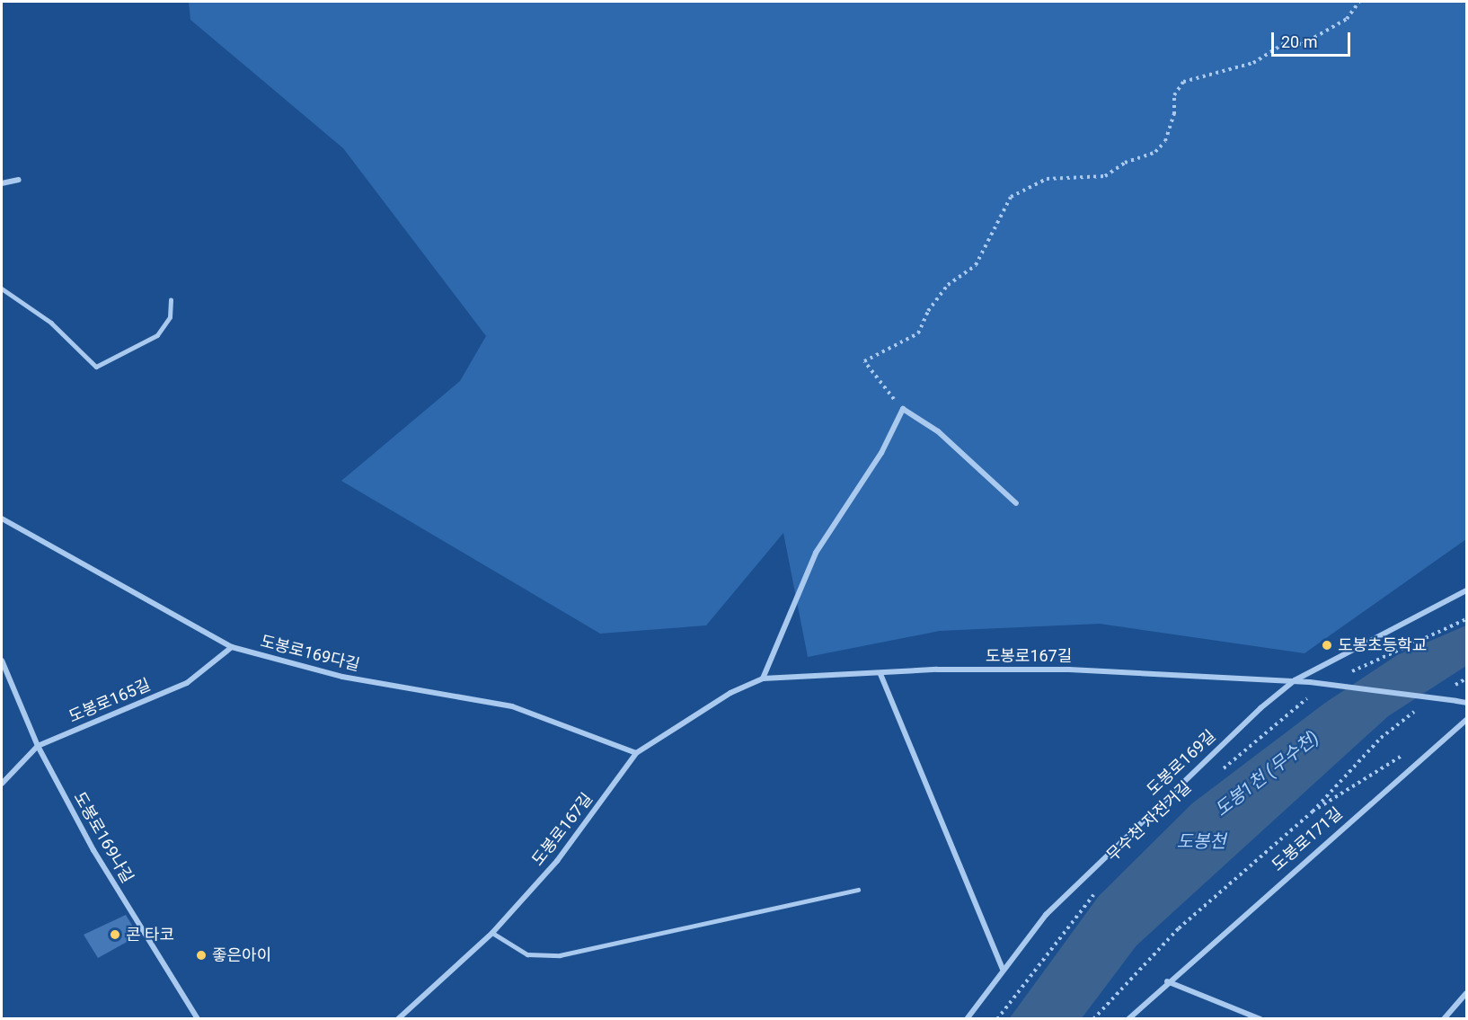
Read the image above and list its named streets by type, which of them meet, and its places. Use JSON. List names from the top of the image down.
{
  "streets": {
    "street": [
      "도봉로169다길",
      "도봉로167길",
      "도봉로165길",
      "도봉로169길",
      "도봉로169나길",
      "도봉로171길"
    ]
  },
  "crossings": [
    ["도봉로169다길", "도봉로167길"],
    ["도봉로169다길", "도봉로165길"],
    ["도봉로167길", "도봉로169길"],
    ["도봉로165길", "도봉로169나길"]
  ],
  "water": ["도봉1천 (무수천)", "도봉천"],
  "places": ["도봉초등학교", "콘 타코", "좋은아이"],
  "scale_bar": "20 m"
}
